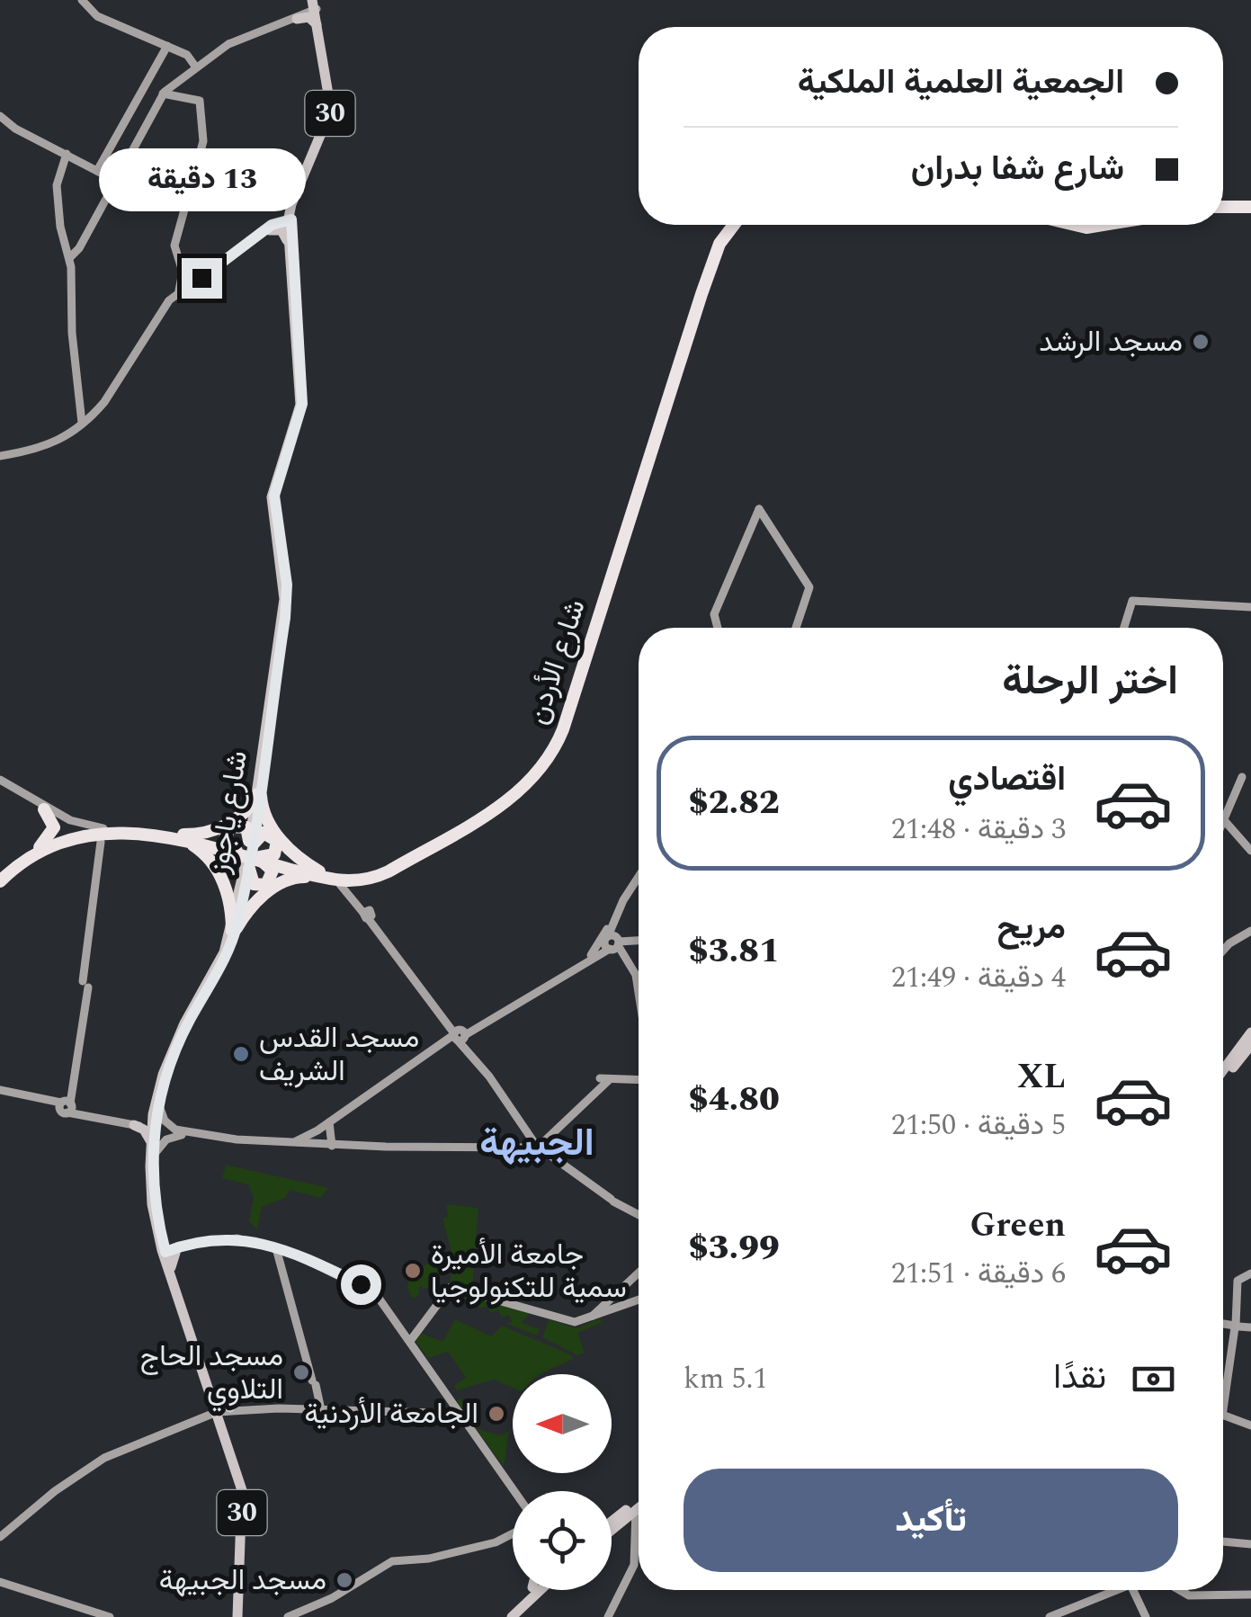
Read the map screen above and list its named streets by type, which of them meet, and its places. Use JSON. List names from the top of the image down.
{
  "streets": {
    "highway": ["شارع الأردن"],
    "main road": ["30", "شارع ياجوز"]
  },
  "crossings": [
    ["شارع الأردن", "شارع ياجوز"]
  ],
  "districts": ["الجبيهة"],
  "places": [
    "مسجد الرشد",
    "مسجد القدس الشريف",
    "جامعة الأميرة سمية للتكنولوجيا",
    "مسجد الحاج التلاوي",
    "الجامعة الأردنية",
    "مسجد الجبيهة"
  ],
  "north": "left",
  "page": {
    "banner": ["الجمعية العلمية الملكية", "شارع شفا بدران"],
    "bubble": "13 دقيقة",
    "heading": "اختر الرحلة",
    "list": [
      {
        "name": "اقتصادي",
        "note": "3 دقيقة · 21:48",
        "value": "$2.82"
      },
      {
        "name": "مريح",
        "note": "4 دقيقة · 21:49",
        "value": "$3.81"
      },
      {
        "name": "XL",
        "note": "5 دقيقة · 21:50",
        "value": "$4.80"
      },
      {
        "name": "Green",
        "note": "6 دقيقة · 21:51",
        "value": "$3.99"
      }
    ],
    "pay": ["نقدًا", "5.1 km"],
    "buttons": "تأكيد"
  }
}
